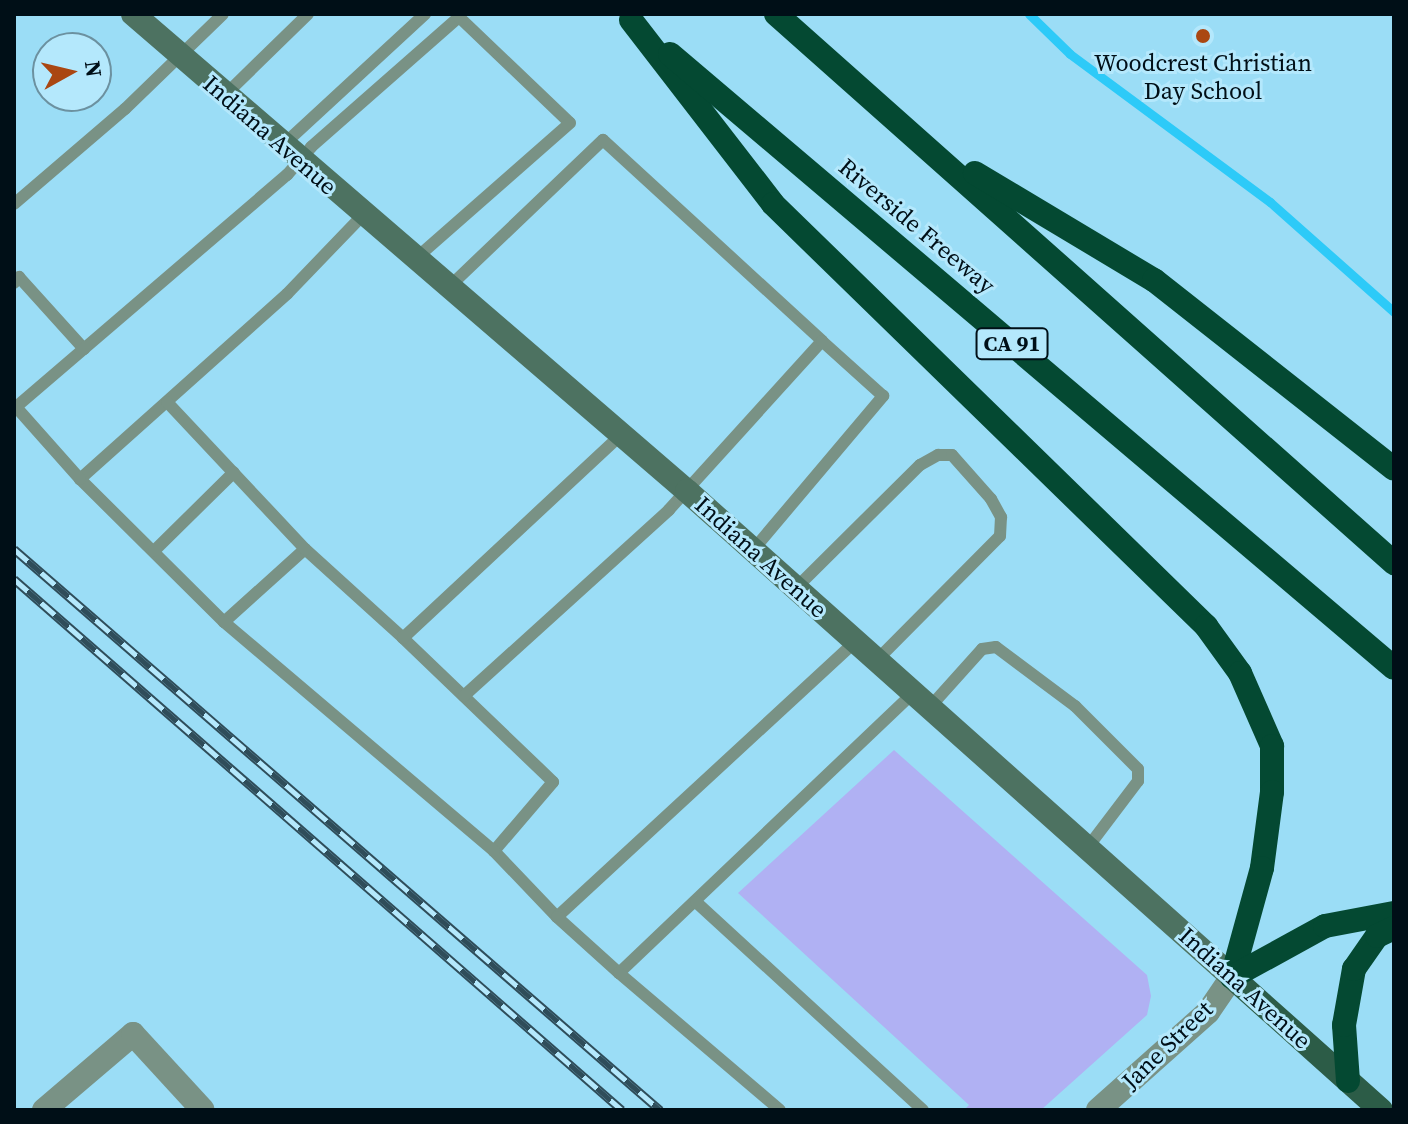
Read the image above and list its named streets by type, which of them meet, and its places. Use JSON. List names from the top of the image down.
{
  "streets": {
    "highway": ["Riverside Freeway", "CA 91"],
    "main road": ["Indiana Avenue"],
    "street": ["Jane Street"]
  },
  "crossings": [
    ["Indiana Avenue", "Jane Street"]
  ],
  "places": ["Woodcrest Christian Day School"],
  "north": "right"
}
